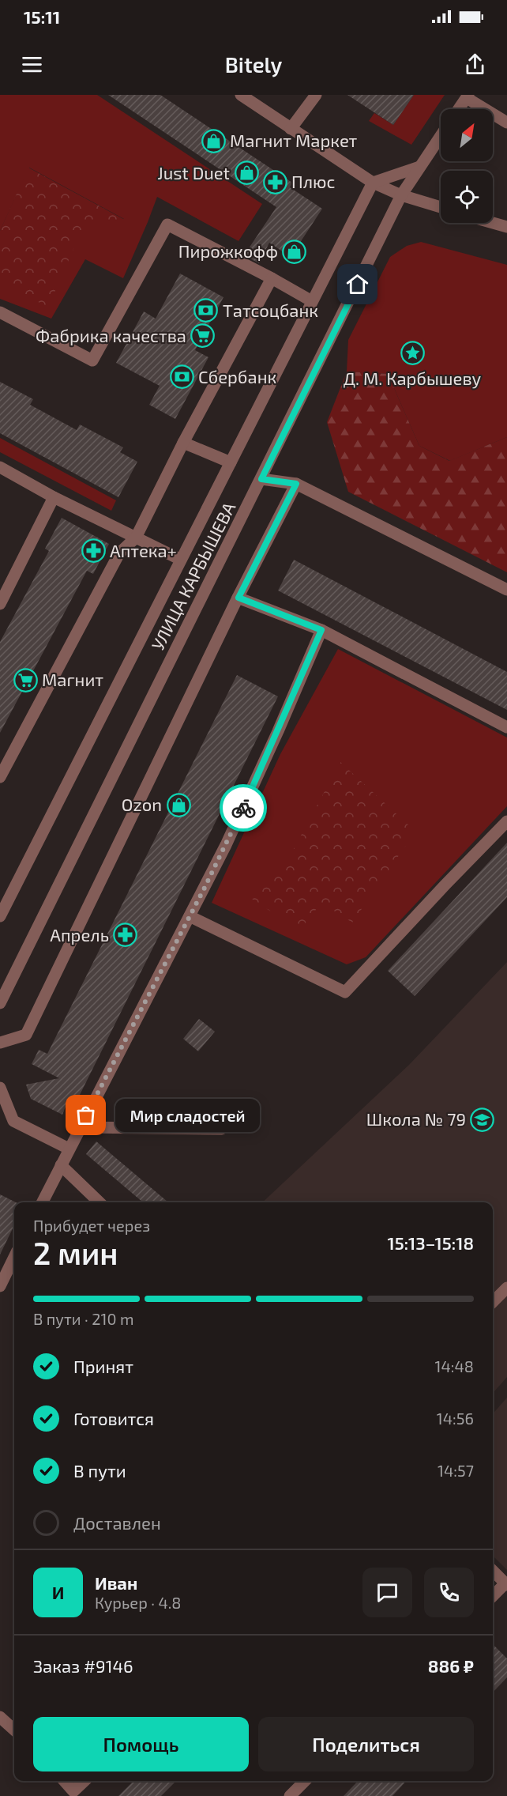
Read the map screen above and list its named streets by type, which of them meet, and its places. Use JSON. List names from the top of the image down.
{
  "streets": {
    "street": ["УЛИЦА КАРБЫШЕВА"]
  },
  "places": {
    "shop": [
      "Магнит Маркет",
      "Just Duet",
      "Пирожкофф",
      "Ozon"
    ],
    "pharmacy": ["Плюс", "Аптека+", "Апрель"],
    "bank": ["Татсоцбанк", "Сбербанк"],
    "supermarket": ["Фабрика качества", "Магнит"],
    "place": ["Д. М. Карбышеву"],
    "other": ["Мир сладостей"],
    "school or university": ["Школа № 79"]
  },
  "north": "top right",
  "page": {
    "status": "15:11",
    "header": "Bitely",
    "bubble": "Мир сладостей",
    "heading": ["2 мин", "Прибудет через", "15:13–15:18"],
    "panel": [
      "Иван",
      "Курьер · 4.8",
      "Заказ #9146",
      "886 ₽"
    ],
    "bar": "В пути · 210 m",
    "list": [
      ["Принят", "14:48"],
      ["Готовится", "14:56"],
      ["В пути", "14:57"],
      "Доставлен"
    ],
    "round": "И",
    "buttons": ["Помощь", "Поделиться"]
  }
}
